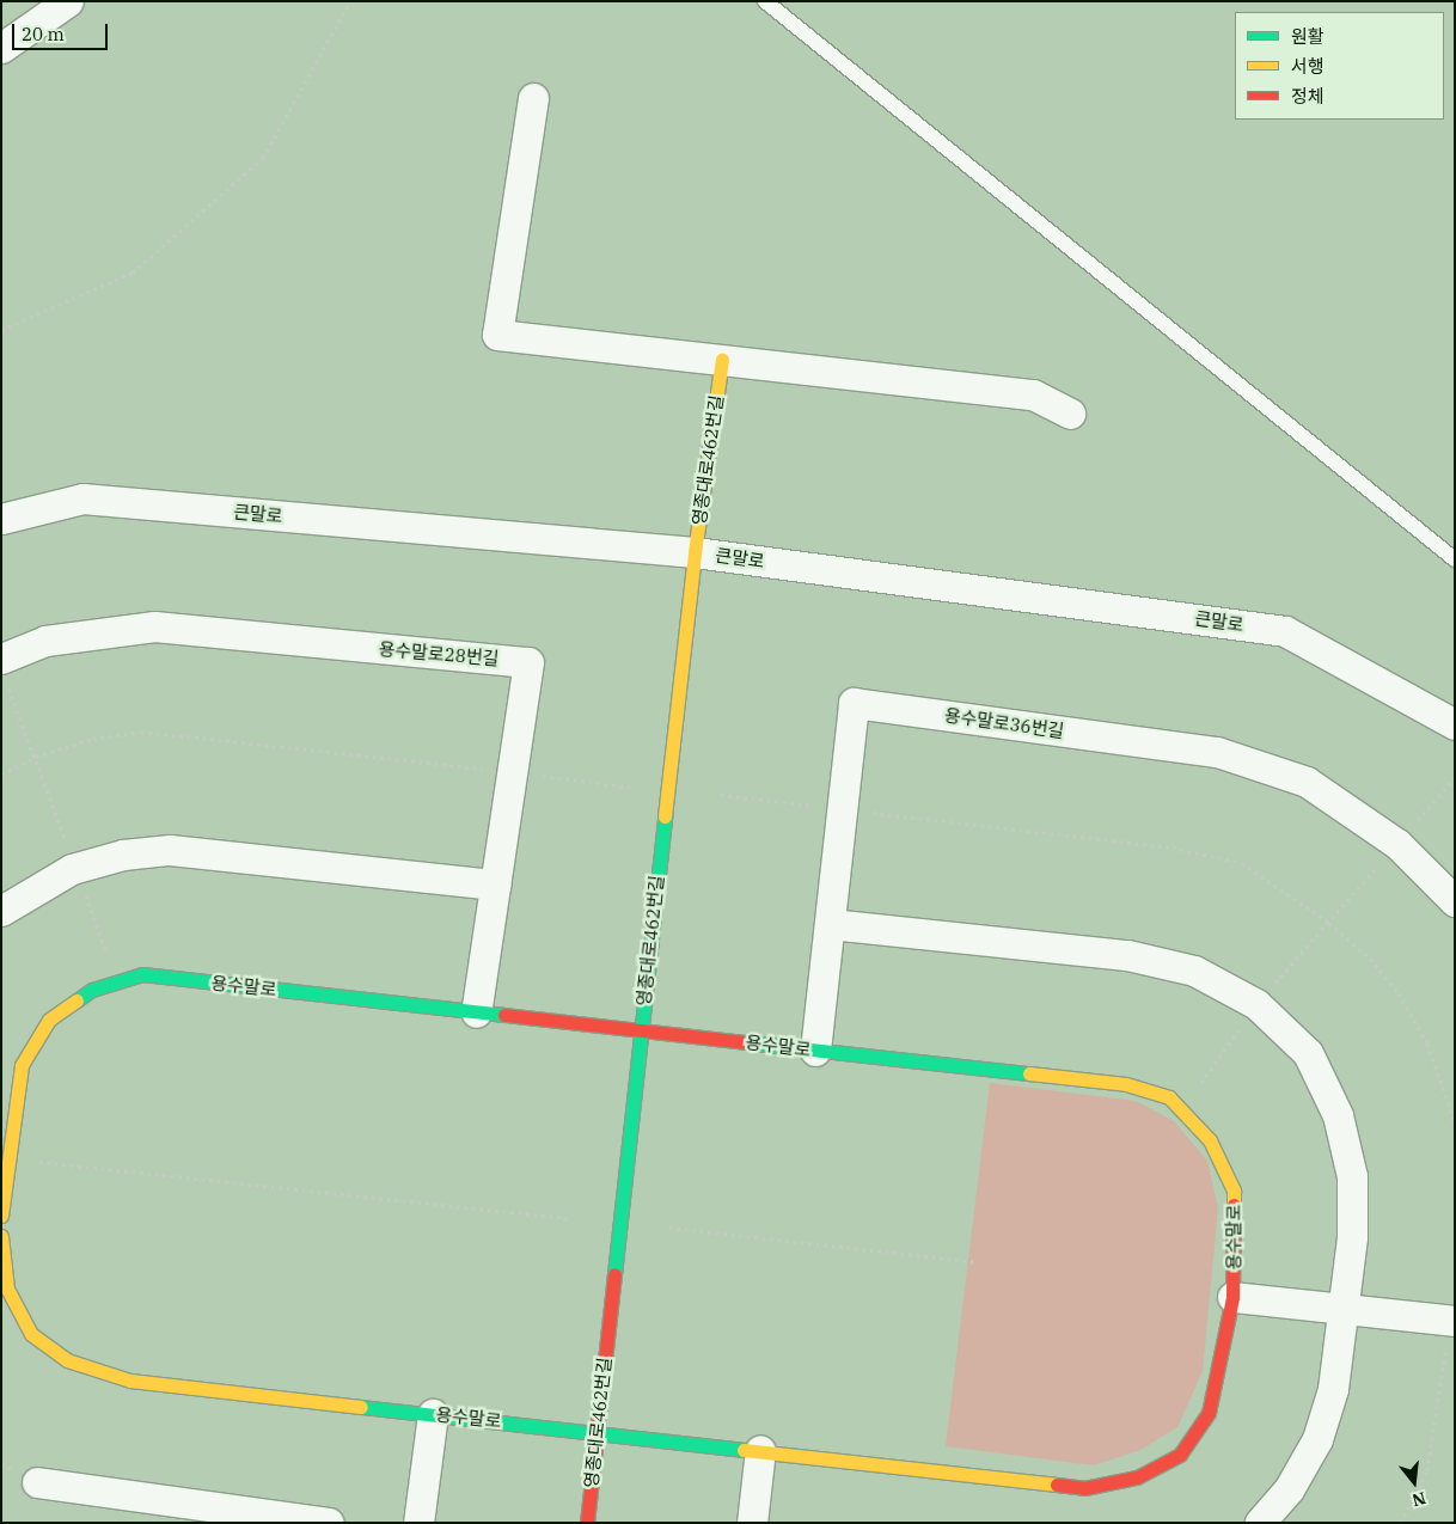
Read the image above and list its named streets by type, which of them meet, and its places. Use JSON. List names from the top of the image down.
{
  "streets": {
    "street": [
      "영종대로462번길",
      "큰말로",
      "용수말로28번길",
      "용수말로36번길",
      "용수말로"
    ]
  },
  "crossings": [
    ["영종대로462번길", "큰말로"],
    ["영종대로462번길", "용수말로"],
    ["용수말로28번길", "용수말로"],
    ["용수말로36번길", "용수말로"]
  ],
  "legend": ["원활", "서행", "정체"],
  "scale_bar": "20 m",
  "north": "bottom"
}
